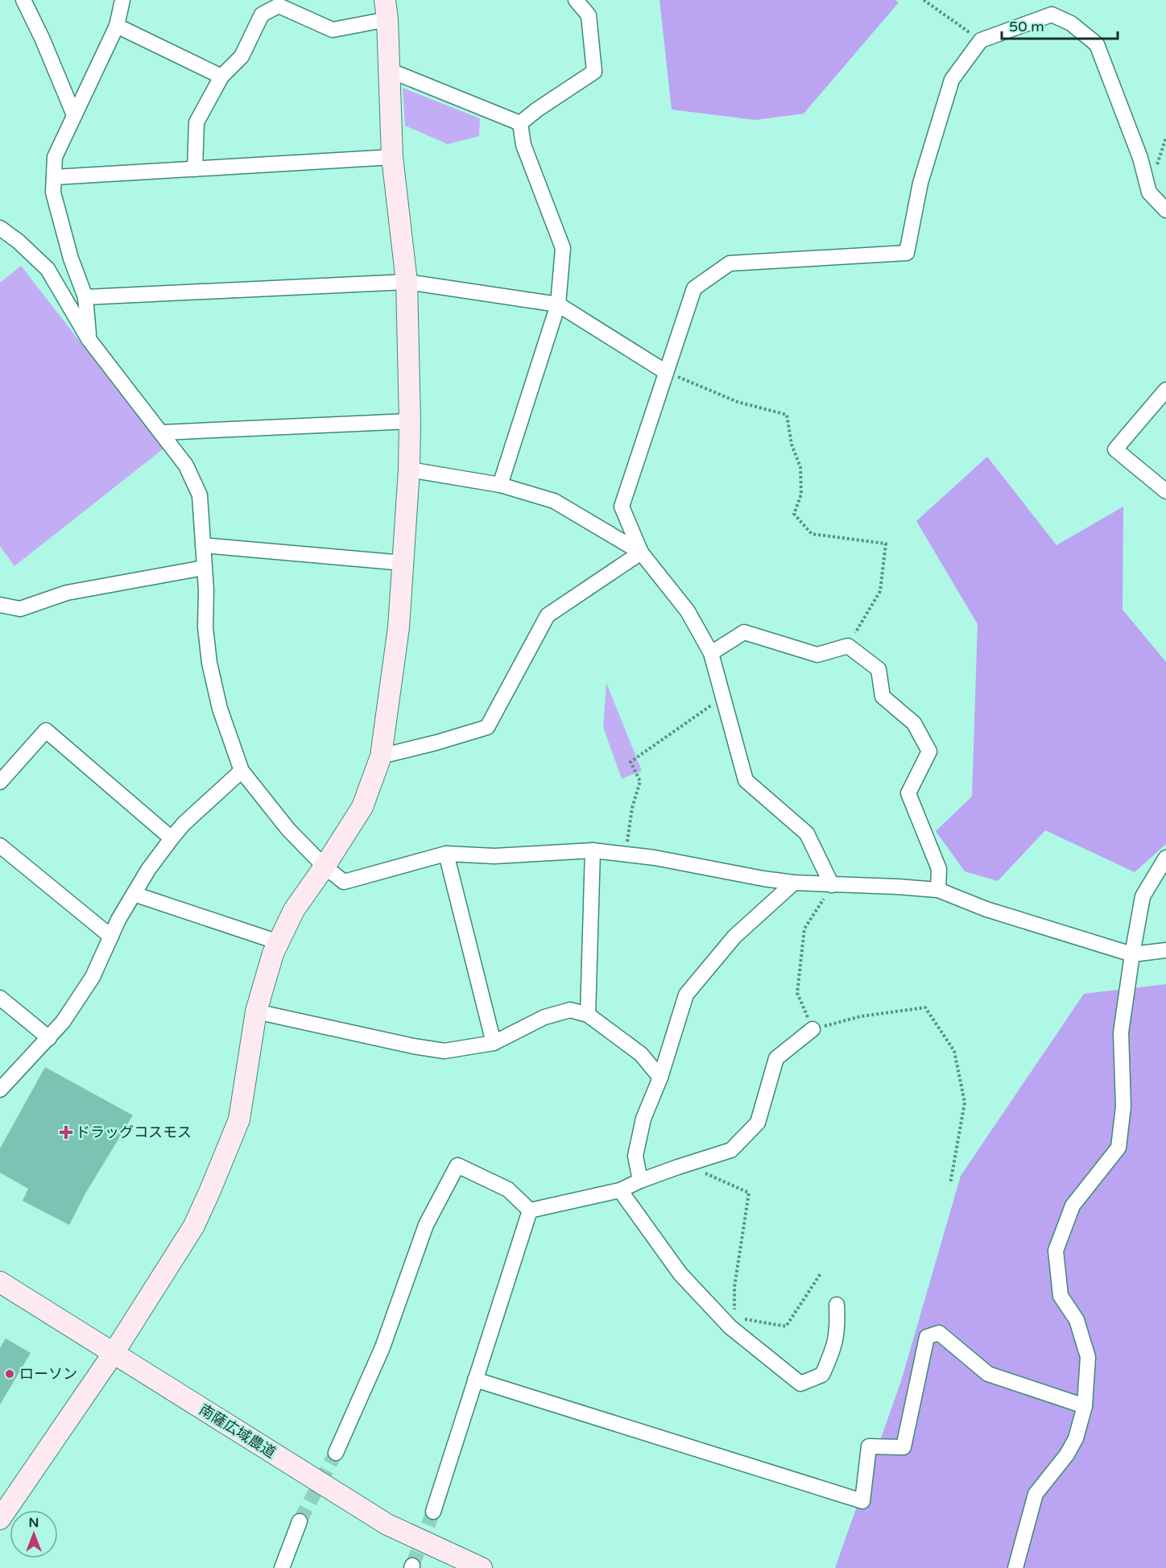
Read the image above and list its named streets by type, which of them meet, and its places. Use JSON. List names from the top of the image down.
{
  "streets": {
    "street": ["南薩広域農道"]
  },
  "places": {
    "health": ["ドラッグコスモス"],
    "other": ["ローソン"]
  },
  "scale_bar": "50 m",
  "north": "top"
}
